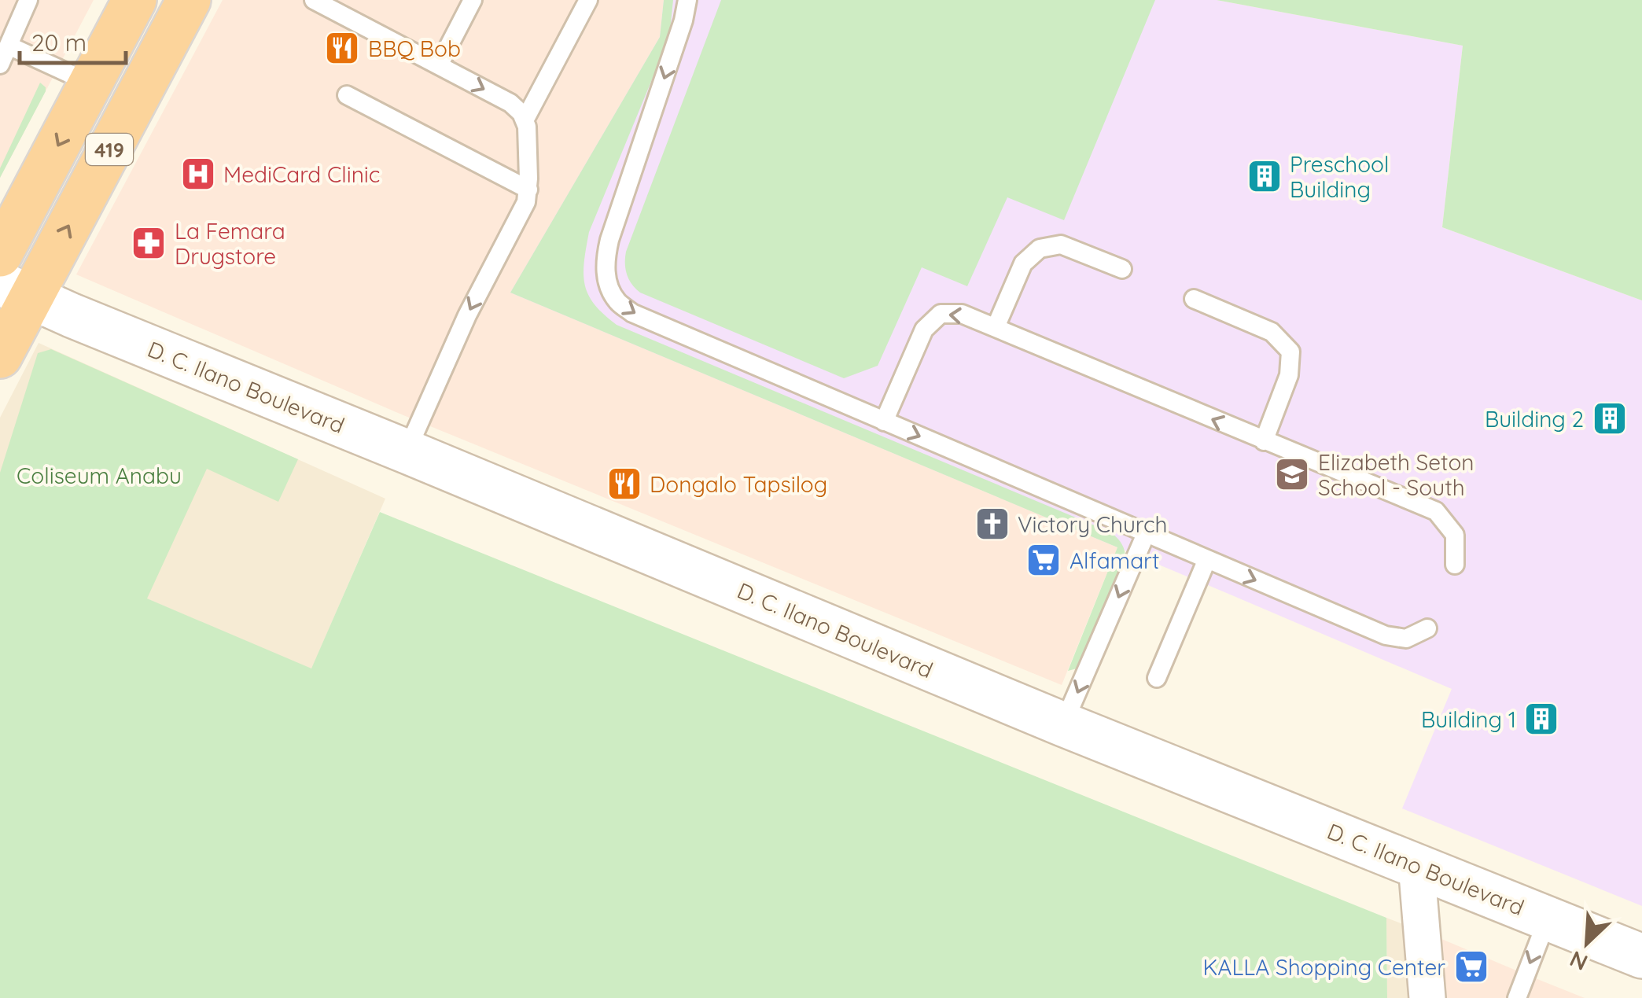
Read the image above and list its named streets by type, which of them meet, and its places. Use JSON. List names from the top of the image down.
{
  "streets": {
    "highway": ["419"],
    "street": ["D. C. Ilano Boulevard"]
  },
  "crossings": [
    ["419", "D. C. Ilano Boulevard"]
  ],
  "parks": ["Coliseum Anabu"],
  "places": {
    "restaurant": ["BBQ Bob", "Dongalo Tapsilog"],
    "hospital": ["MediCard Clinic"],
    "building": ["Preschool Building", "Building 2", "Building 1"],
    "pharmacy": ["La Femara Drugstore"],
    "school or university": ["Elizabeth Seton School - South"],
    "church": ["Victory Church"],
    "supermarket": ["Alfamart", "KALLA Shopping Center"]
  },
  "scale_bar": "20 m",
  "north": "bottom left"
}
